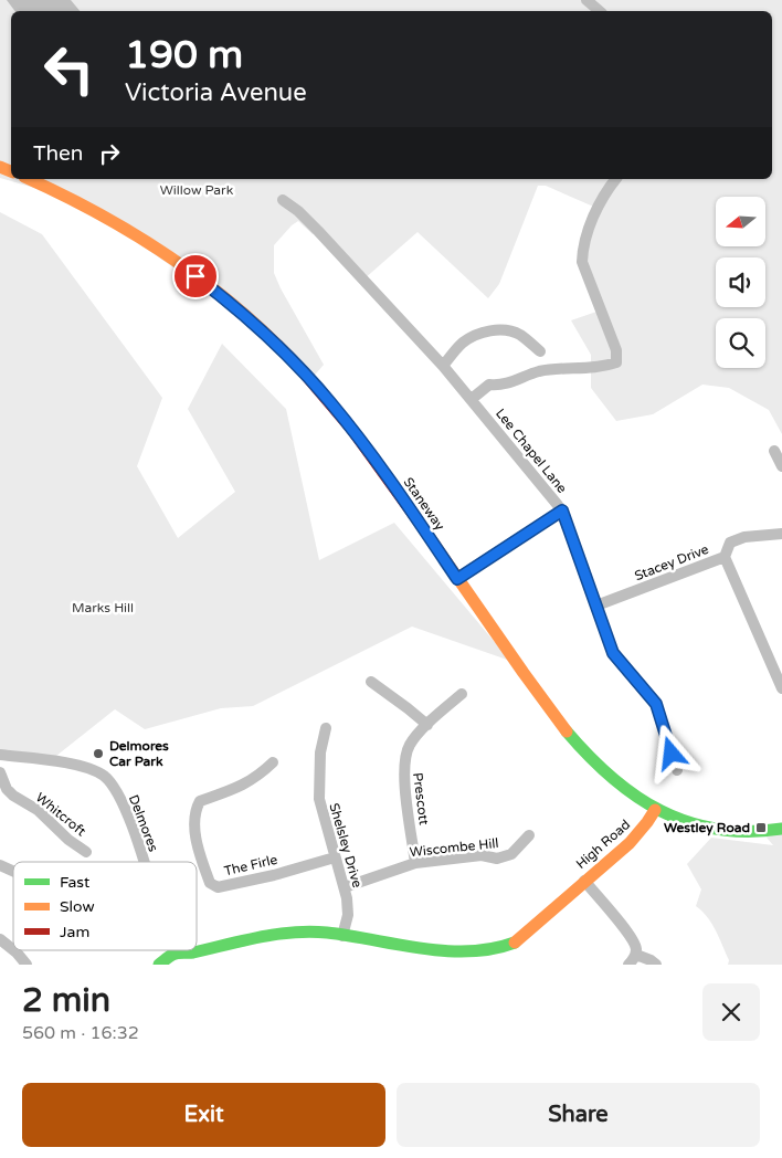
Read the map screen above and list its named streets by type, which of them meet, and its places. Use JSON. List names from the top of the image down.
{
  "streets": {
    "main road": ["Staneway", "High Road"],
    "street": [
      "Lee Chapel Lane",
      "Stacey Drive",
      "Prescott",
      "Whitcroft",
      "Delmores",
      "Shelsley Drive",
      "Wiscombe Hill",
      "The Firle"
    ]
  },
  "crossings": [
    ["Lee Chapel Lane", "Stacey Drive"],
    ["Staneway", "High Road"],
    ["Prescott", "Wiscombe Hill"],
    ["High Road", "Shelsley Drive"],
    ["Shelsley Drive", "Wiscombe Hill"],
    ["Shelsley Drive", "The Firle"]
  ],
  "parks": ["Willow Park", "Marks Hill"],
  "places": {
    "other": ["Delmores Car Park"],
    "transit": ["Westley Road"]
  },
  "legend": ["Fast", "Slow", "Jam"],
  "north": "left",
  "page": {
    "turn": ["190 m", "Victoria Avenue"],
    "then": "Then",
    "heading": ["2 min", "560 m · 16:32"],
    "buttons": ["Exit", "Share"]
  }
}
